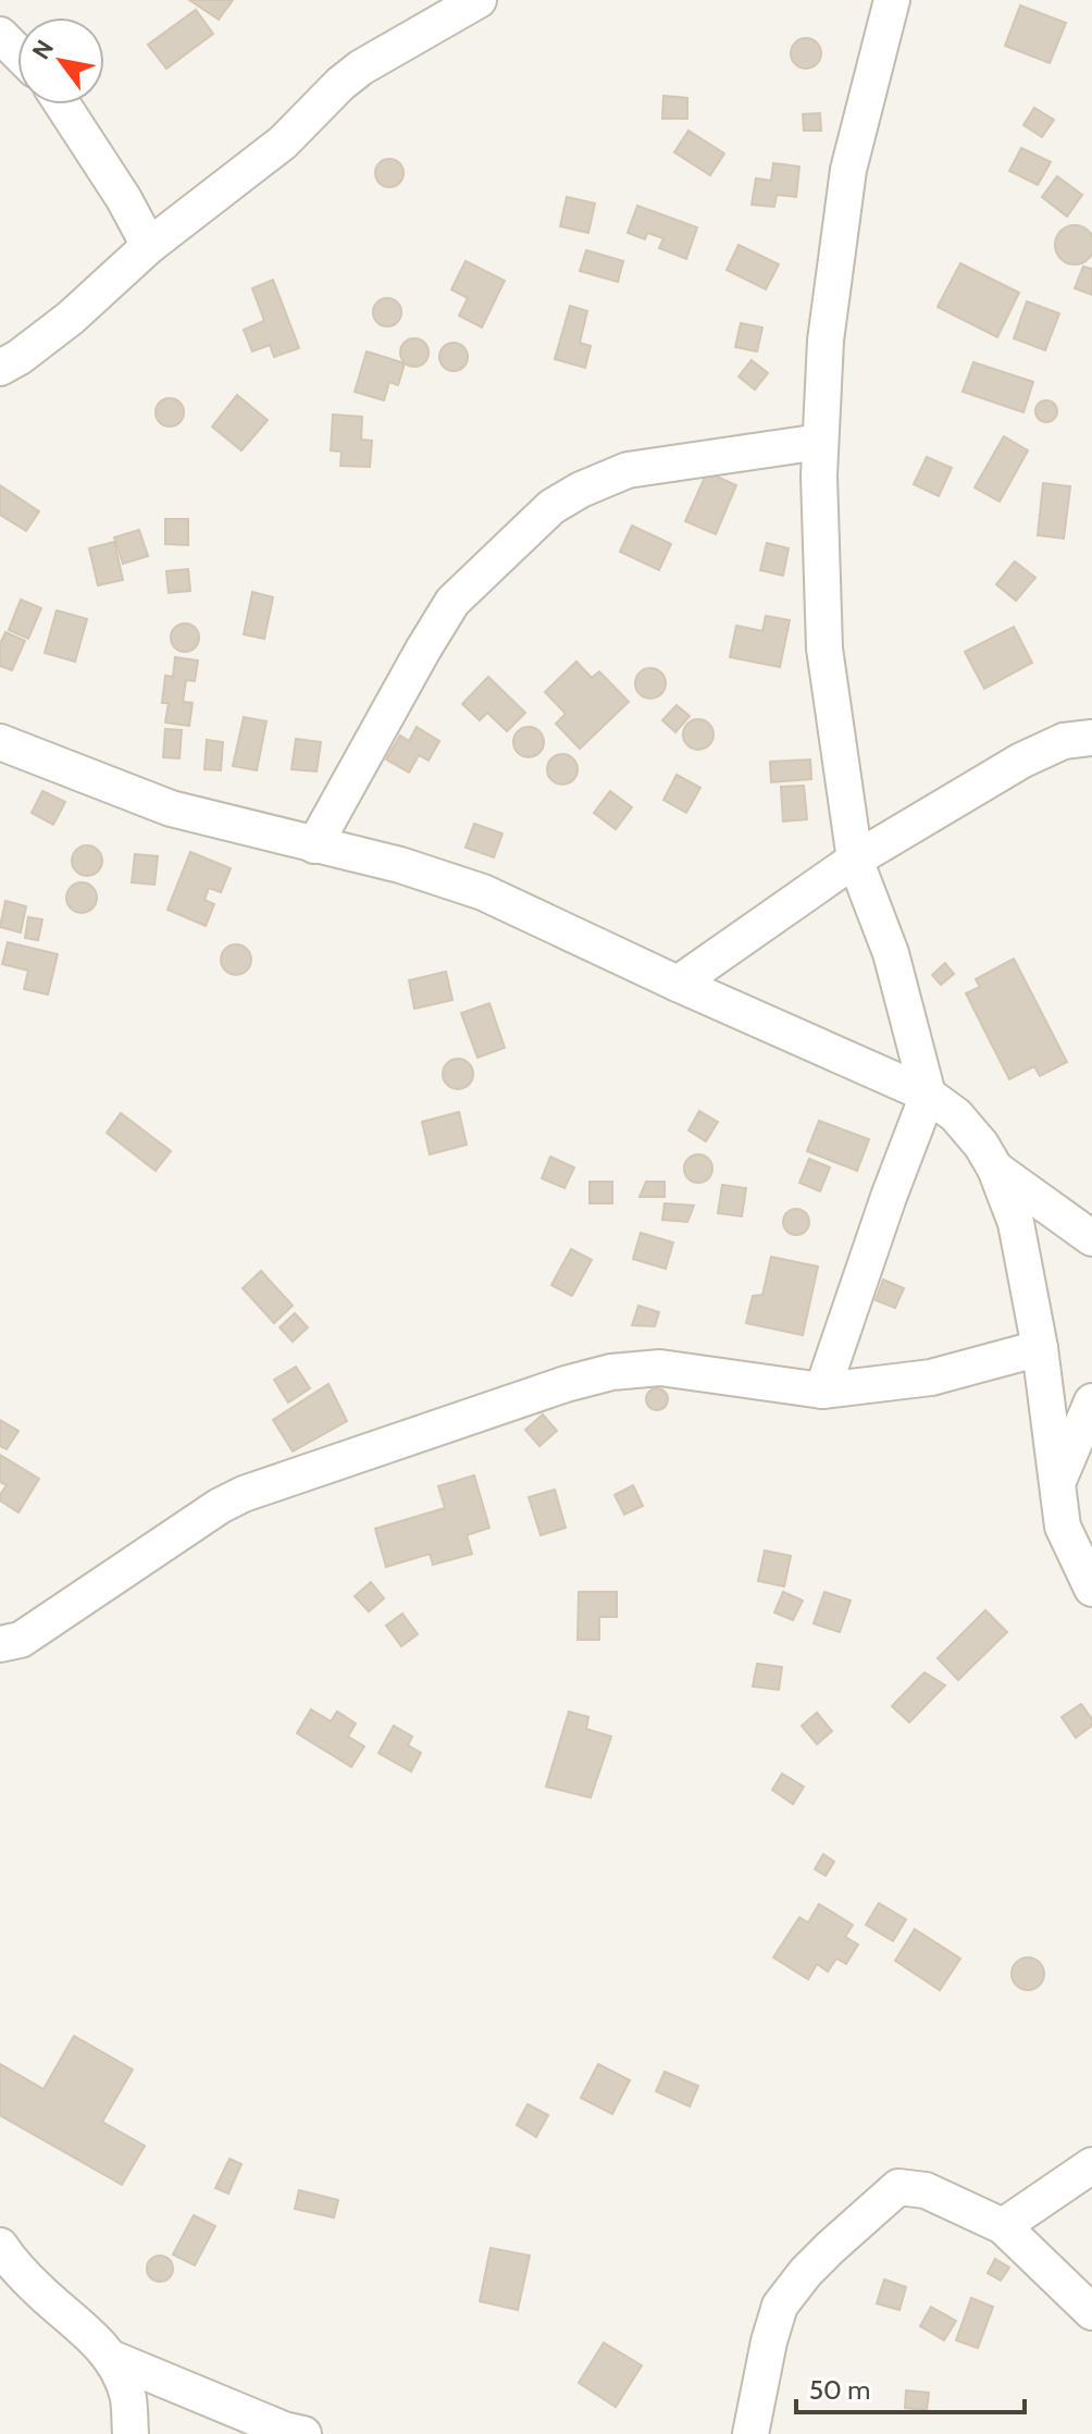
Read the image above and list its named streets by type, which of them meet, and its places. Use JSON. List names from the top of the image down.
{
  "scale_bar": "50 m",
  "north": "top left"
}
